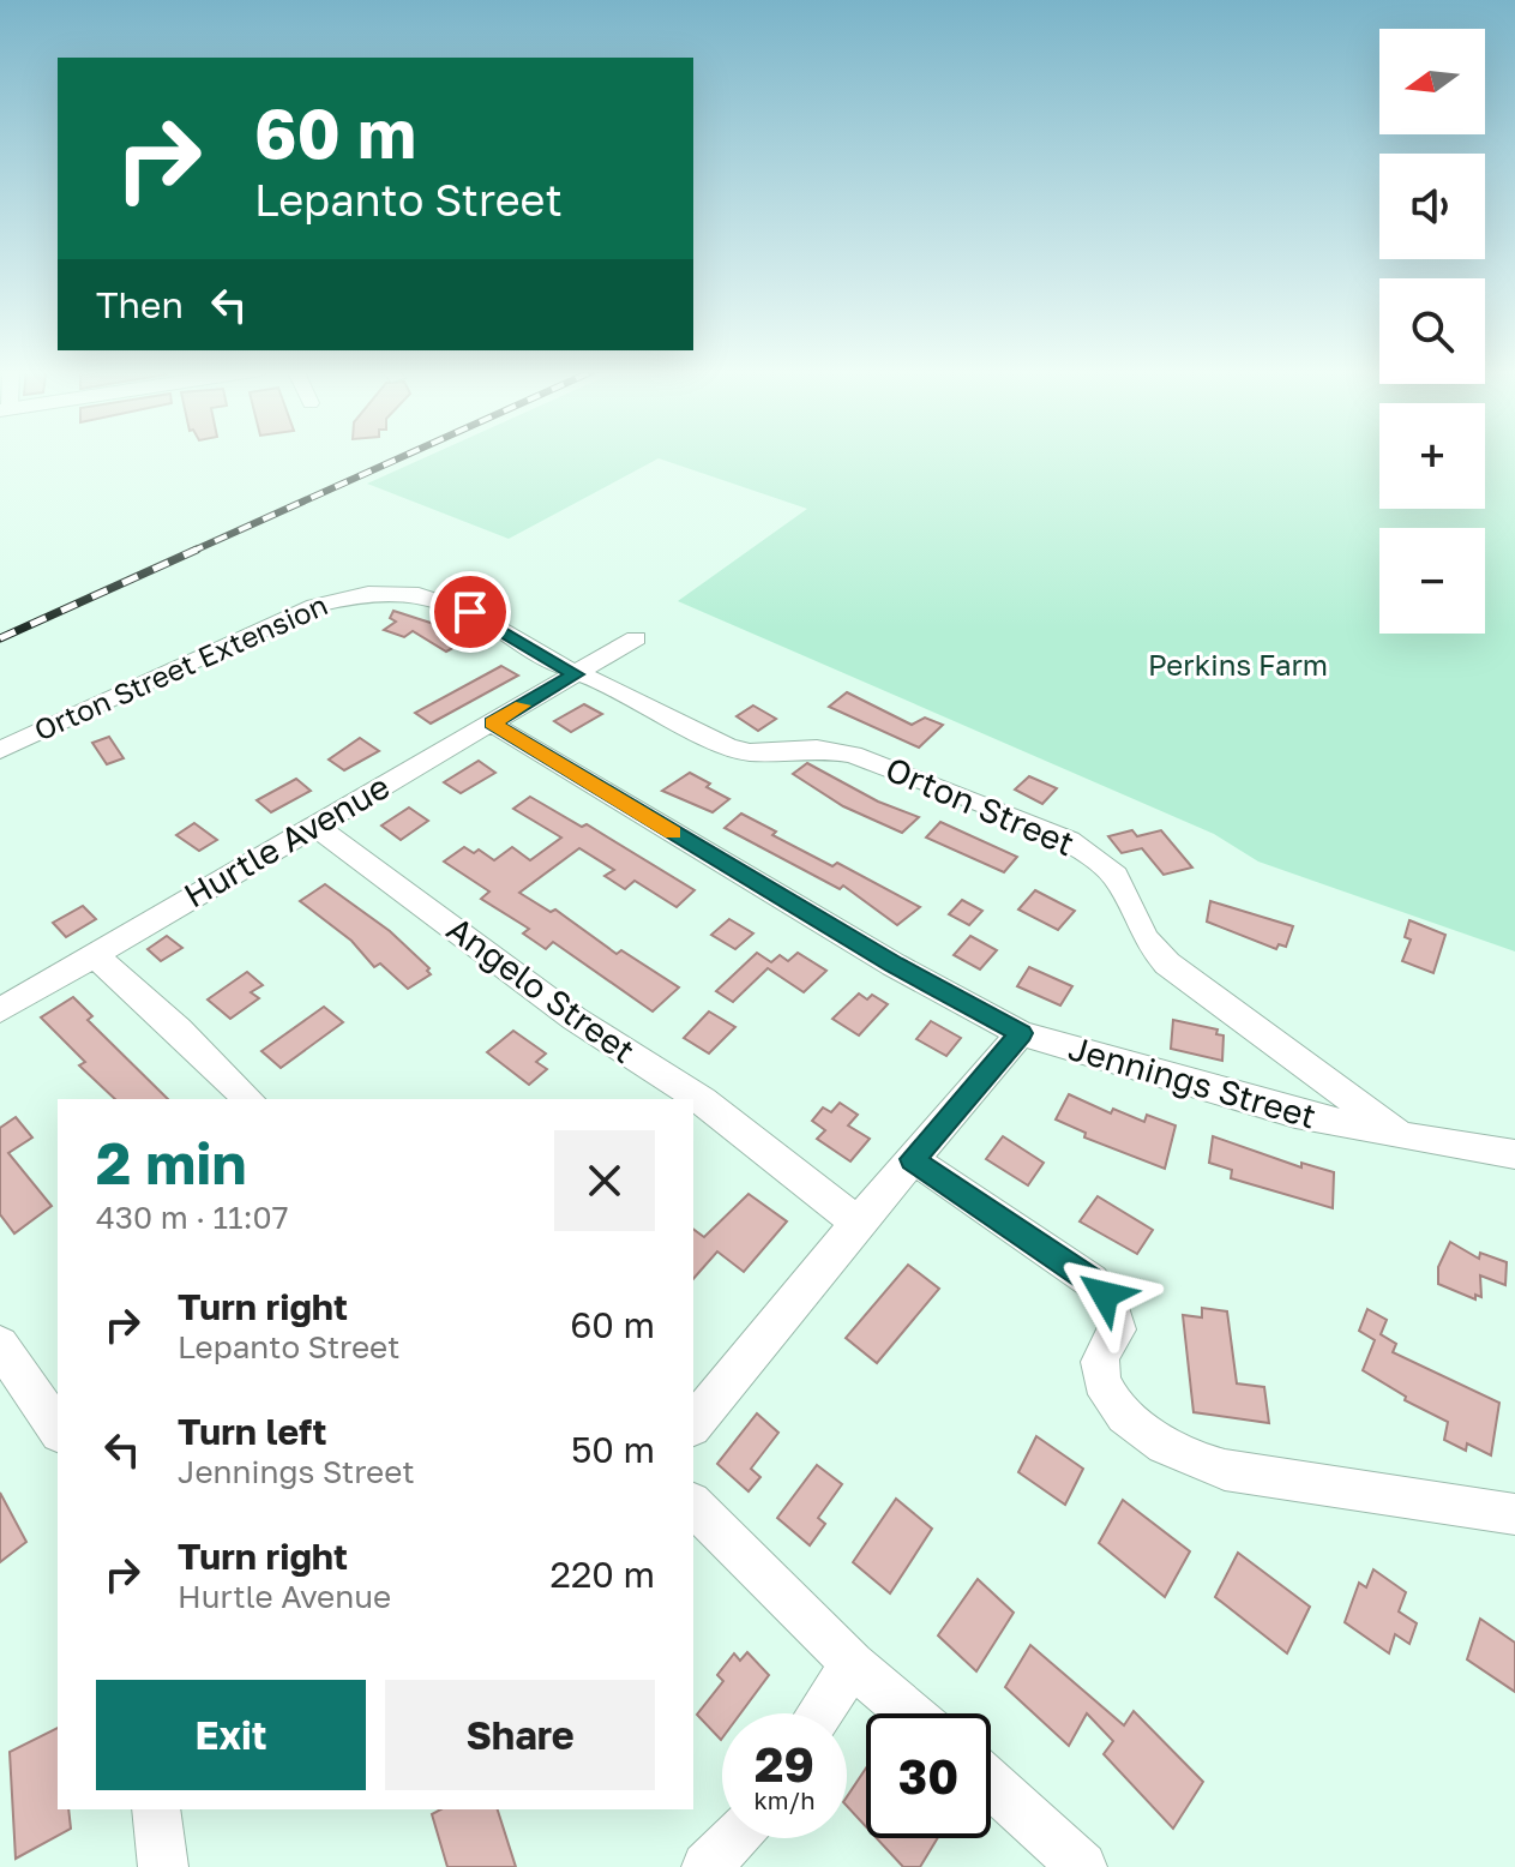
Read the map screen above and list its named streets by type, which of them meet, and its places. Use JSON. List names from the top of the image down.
{
  "streets": {
    "street": [
      "Orton Street Extension",
      "Orton Street",
      "Hurtle Avenue",
      "Angelo Street",
      "Jennings Street"
    ]
  },
  "crossings": [
    ["Orton Street Extension", "Orton Street"],
    ["Orton Street Extension", "Hurtle Avenue"],
    ["Orton Street", "Hurtle Avenue"],
    ["Orton Street", "Jennings Street"],
    ["Hurtle Avenue", "Angelo Street"],
    ["Hurtle Avenue", "Jennings Street"]
  ],
  "parks": ["Perkins Farm"],
  "north": "left",
  "page": {
    "map_buttons": ["+", "−"],
    "turn": ["60 m", "Lepanto Street"],
    "then": "Then",
    "heading": ["2 min", "430 m · 11:07"],
    "list": [
      {
        "name": "Turn right",
        "note": "Lepanto Street",
        "value": "60 m"
      },
      {
        "name": "Turn left",
        "note": "Jennings Street",
        "value": "50 m"
      },
      {
        "name": "Turn right",
        "note": "Hurtle Avenue",
        "value": "220 m"
      }
    ],
    "buttons": ["Exit", "Share"],
    "speed": "29 km/h",
    "limit": "30"
  }
}
